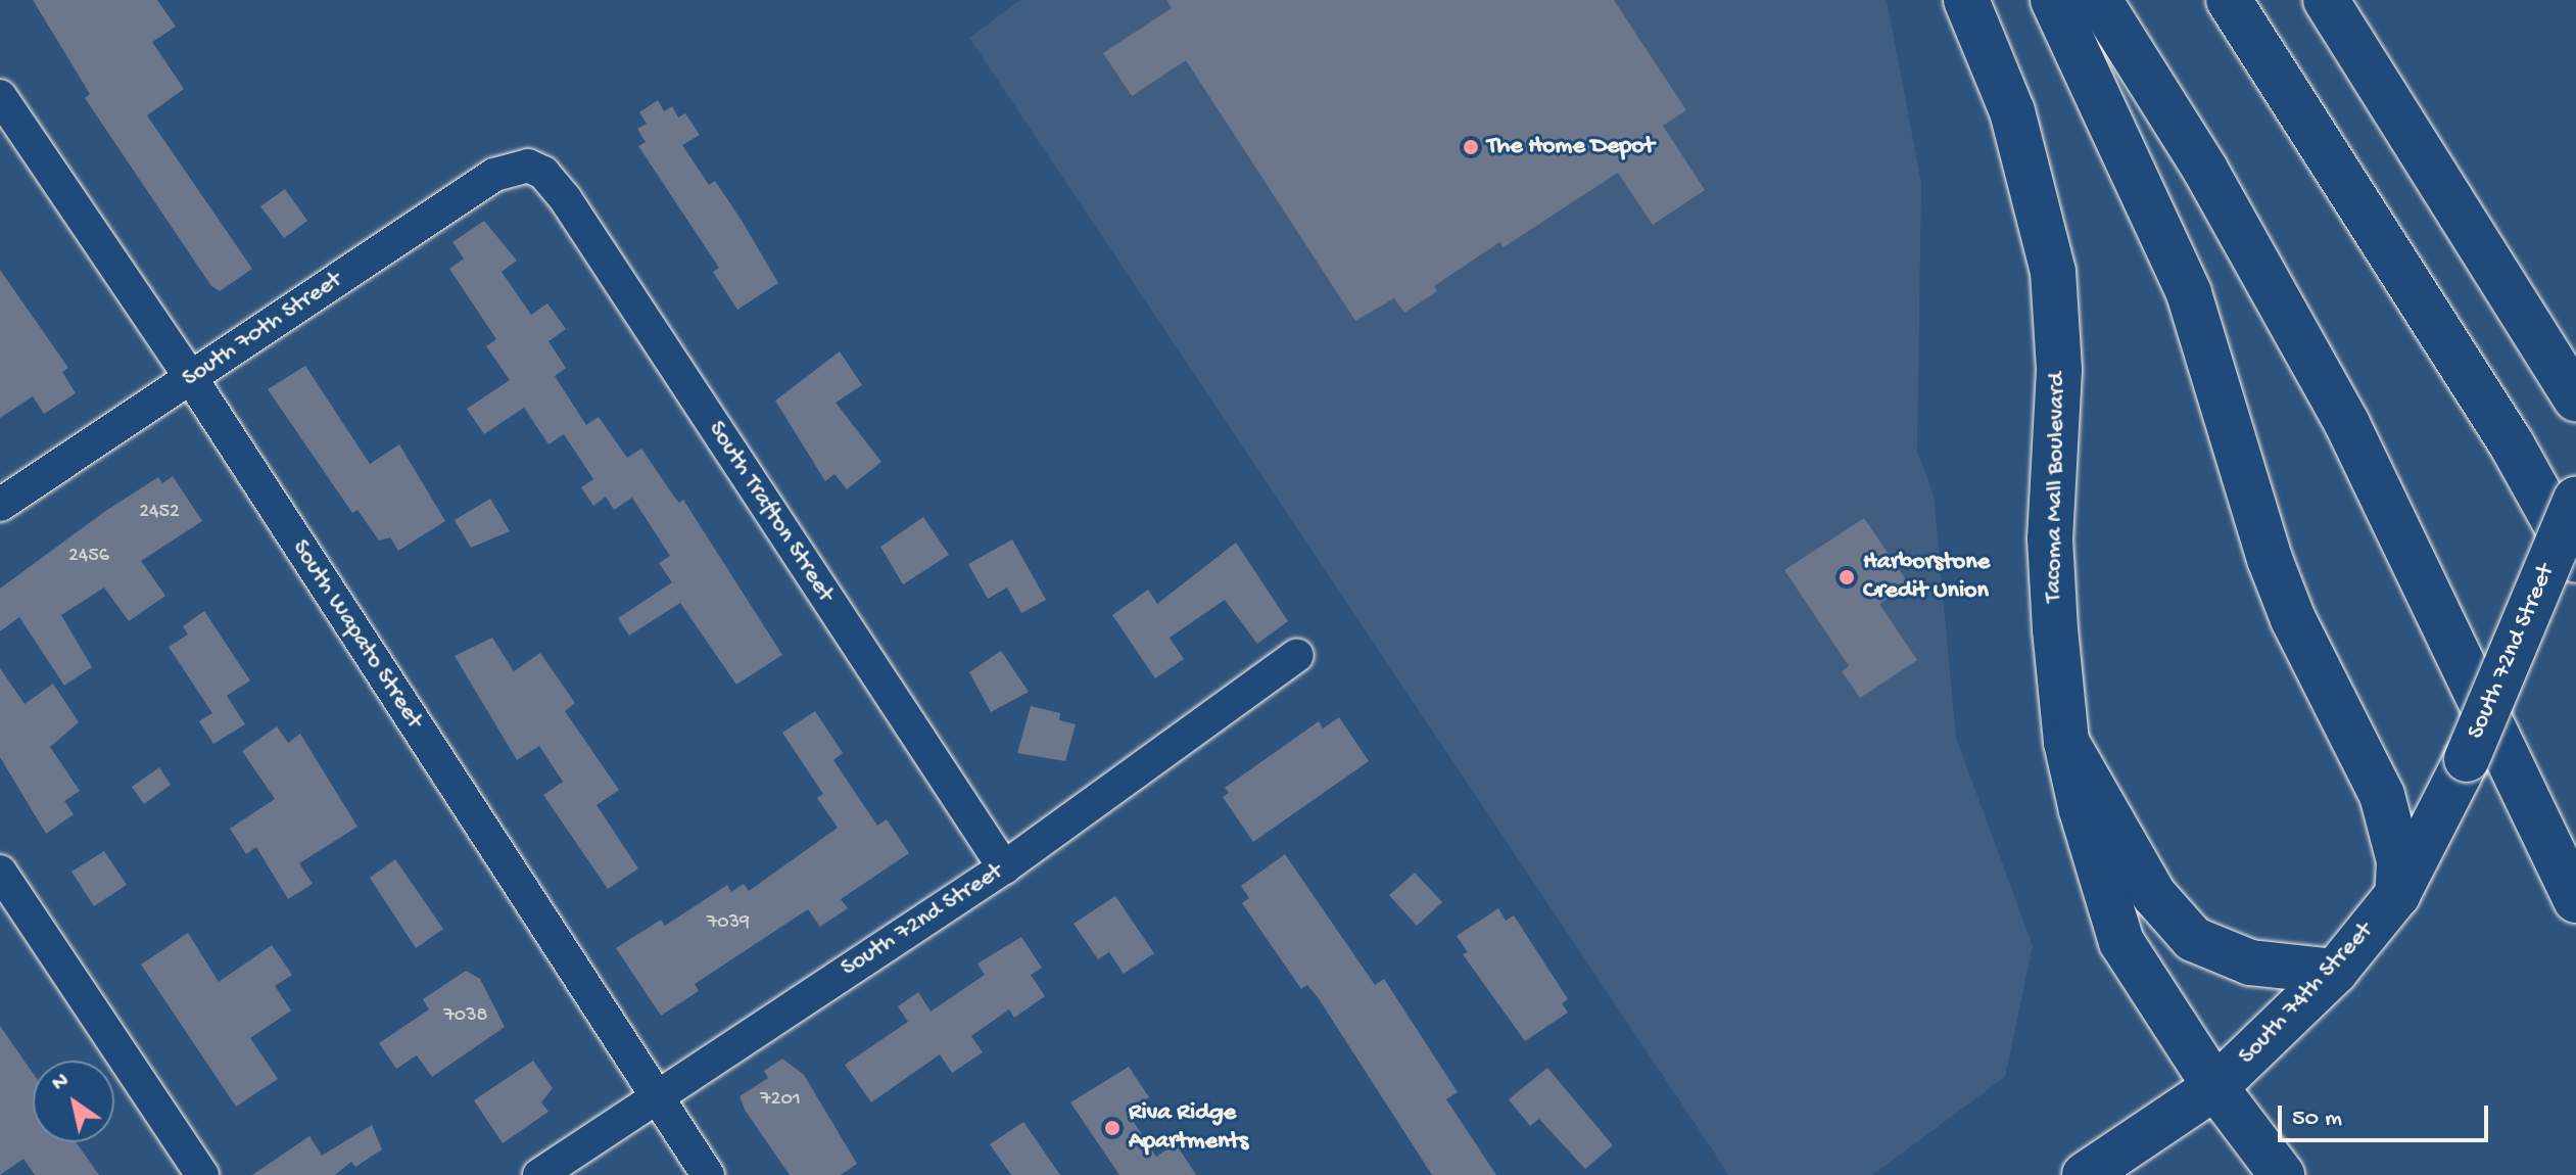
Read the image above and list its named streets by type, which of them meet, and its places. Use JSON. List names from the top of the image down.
{
  "streets": {
    "main road": ["Tacoma Mall Boulevard", "South 72nd Street", "South 74th Street"],
    "street": ["South 70th Street", "South Trafton Street", "South Wapato Street"]
  },
  "crossings": [
    ["South 70th Street", "South Trafton Street"],
    ["South 70th Street", "South Wapato Street"],
    ["Tacoma Mall Boulevard", "South 74th Street"],
    ["South Trafton Street", "South 72nd Street"],
    ["South Wapato Street", "South 72nd Street"],
    ["South 72nd Street", "South 74th Street"]
  ],
  "places": ["The Home Depot", "Harborstone Credit Union", "Riva Ridge Apartments"],
  "house_numbers": [
    "2452",
    "2456",
    "7039",
    "7038",
    "7201"
  ],
  "scale_bar": "50 m",
  "north": "top left"
}
